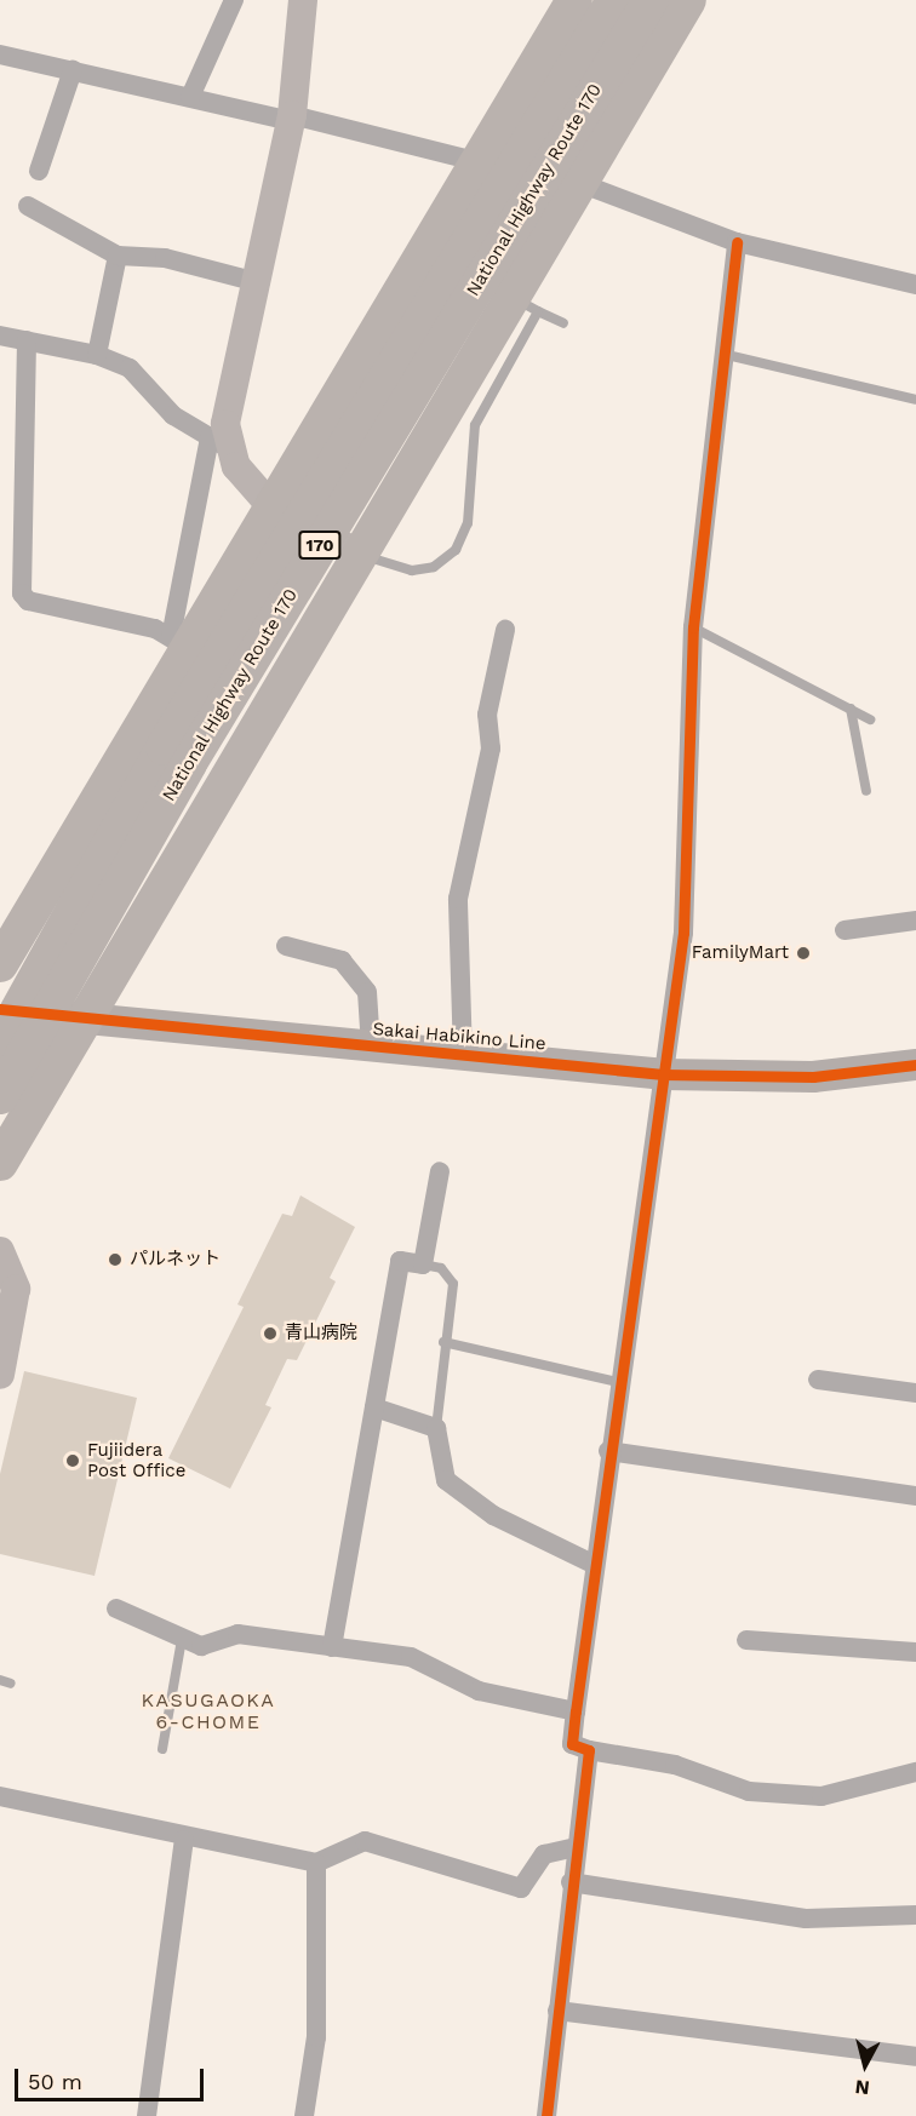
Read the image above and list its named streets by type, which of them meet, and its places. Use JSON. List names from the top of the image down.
{
  "streets": {
    "highway": ["National Highway Route 170", "170"],
    "main road": ["Sakai Habikino Line"]
  },
  "districts": ["KASUGAOKA 6-CHOME"],
  "places": [
    "FamilyMart",
    "パルネット",
    "青山病院",
    "Fujiidera Post Office"
  ],
  "scale_bar": "50 m",
  "north": "bottom"
}
